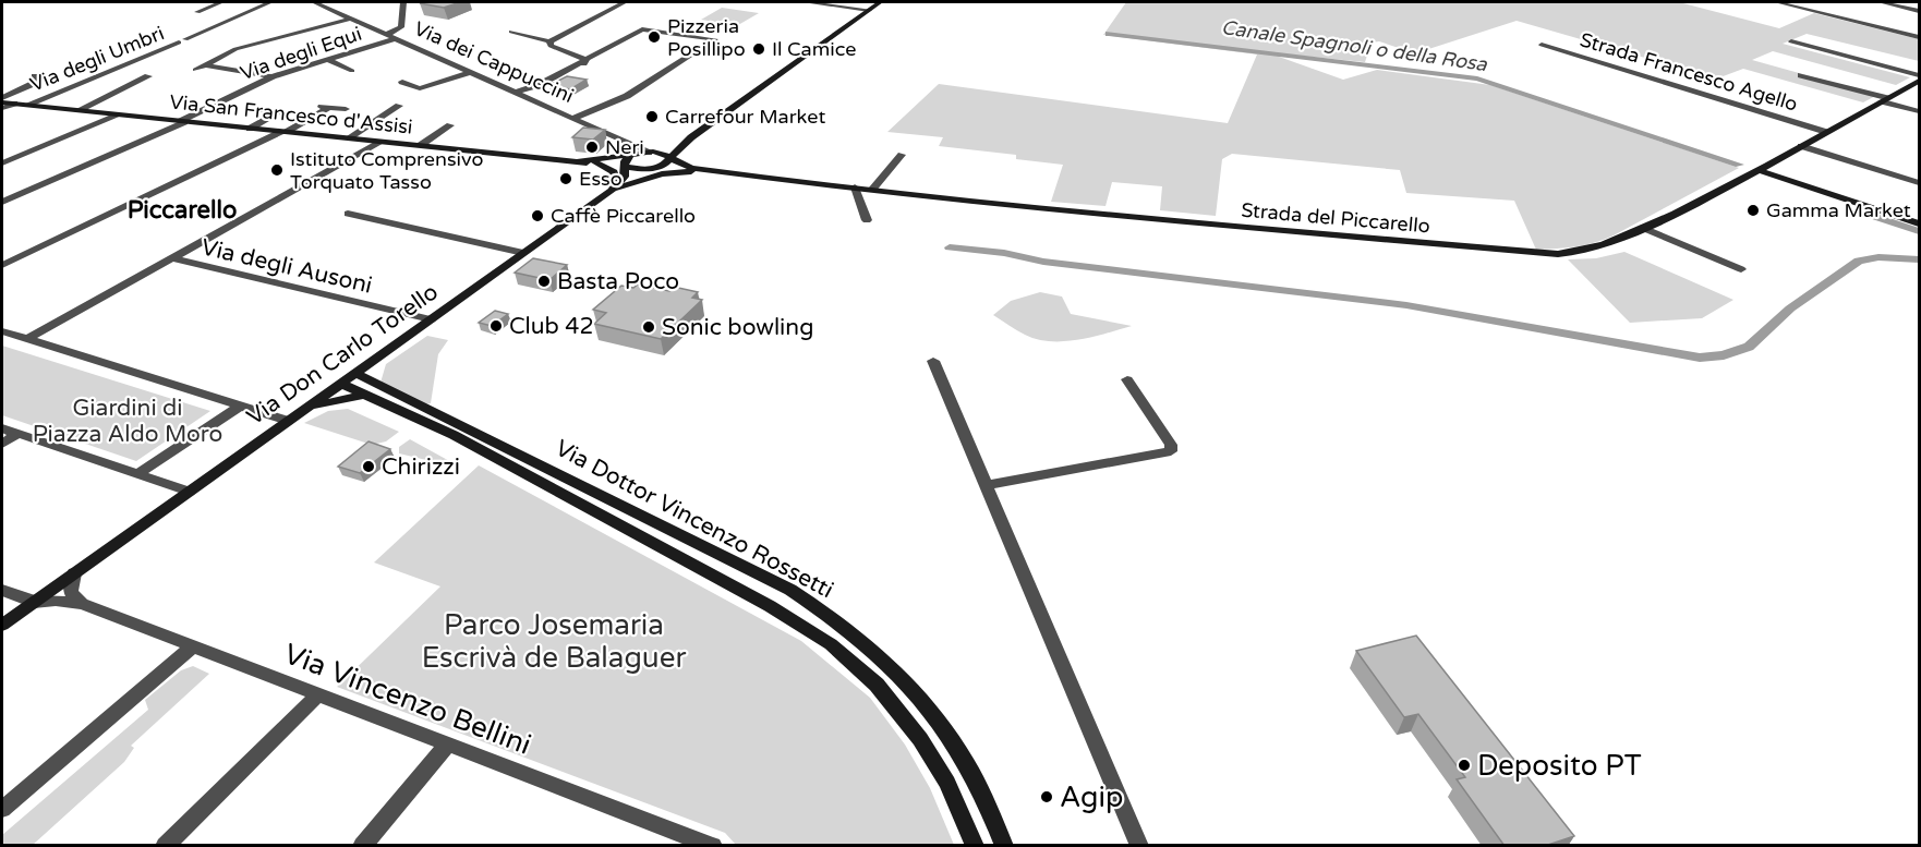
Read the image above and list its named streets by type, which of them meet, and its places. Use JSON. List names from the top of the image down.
{
  "streets": {
    "street": [
      "Via degli Equi",
      "Via degli Umbri",
      "Via dei Cappuccini",
      "Strada Francesco Agello",
      "Via San Francesco d'Assisi",
      "Strada del Piccarello",
      "Via degli Ausoni",
      "Via Don Carlo Torello",
      "Via Dottor Vincenzo Rossetti",
      "Via Vincenzo Bellini"
    ]
  },
  "crossings": [
    ["Via degli Equi", "Via dei Cappuccini"],
    ["Via degli Equi", "Via San Francesco d'Assisi"],
    ["Via degli Umbri", "Via San Francesco d'Assisi"],
    ["Via dei Cappuccini", "Strada del Piccarello"],
    ["Strada Francesco Agello", "Strada del Piccarello"],
    ["Via San Francesco d'Assisi", "Strada del Piccarello"],
    ["Via San Francesco d'Assisi", "Via Don Carlo Torello"],
    ["Strada del Piccarello", "Via Don Carlo Torello"],
    ["Via degli Ausoni", "Via Don Carlo Torello"],
    ["Via Don Carlo Torello", "Via Dottor Vincenzo Rossetti"],
    ["Via Don Carlo Torello", "Via Vincenzo Bellini"]
  ],
  "districts": ["Piccarello"],
  "water": ["Canale Spagnoli o della Rosa"],
  "parks": ["Giardini di Piazza Aldo Moro", "Parco Josemaria Escrivà de Balaguer"],
  "places": [
    "Pizzeria Posillipo",
    "Il Camice",
    "Carrefour Market",
    "Neri",
    "Istituto Comprensivo Torquato Tasso",
    "Esso",
    "Gamma Market",
    "Caffè Piccarello",
    "Basta Poco",
    "Club 42",
    "Sonic bowling",
    "Chirizzi",
    "Deposito PT",
    "Agip"
  ]
}
